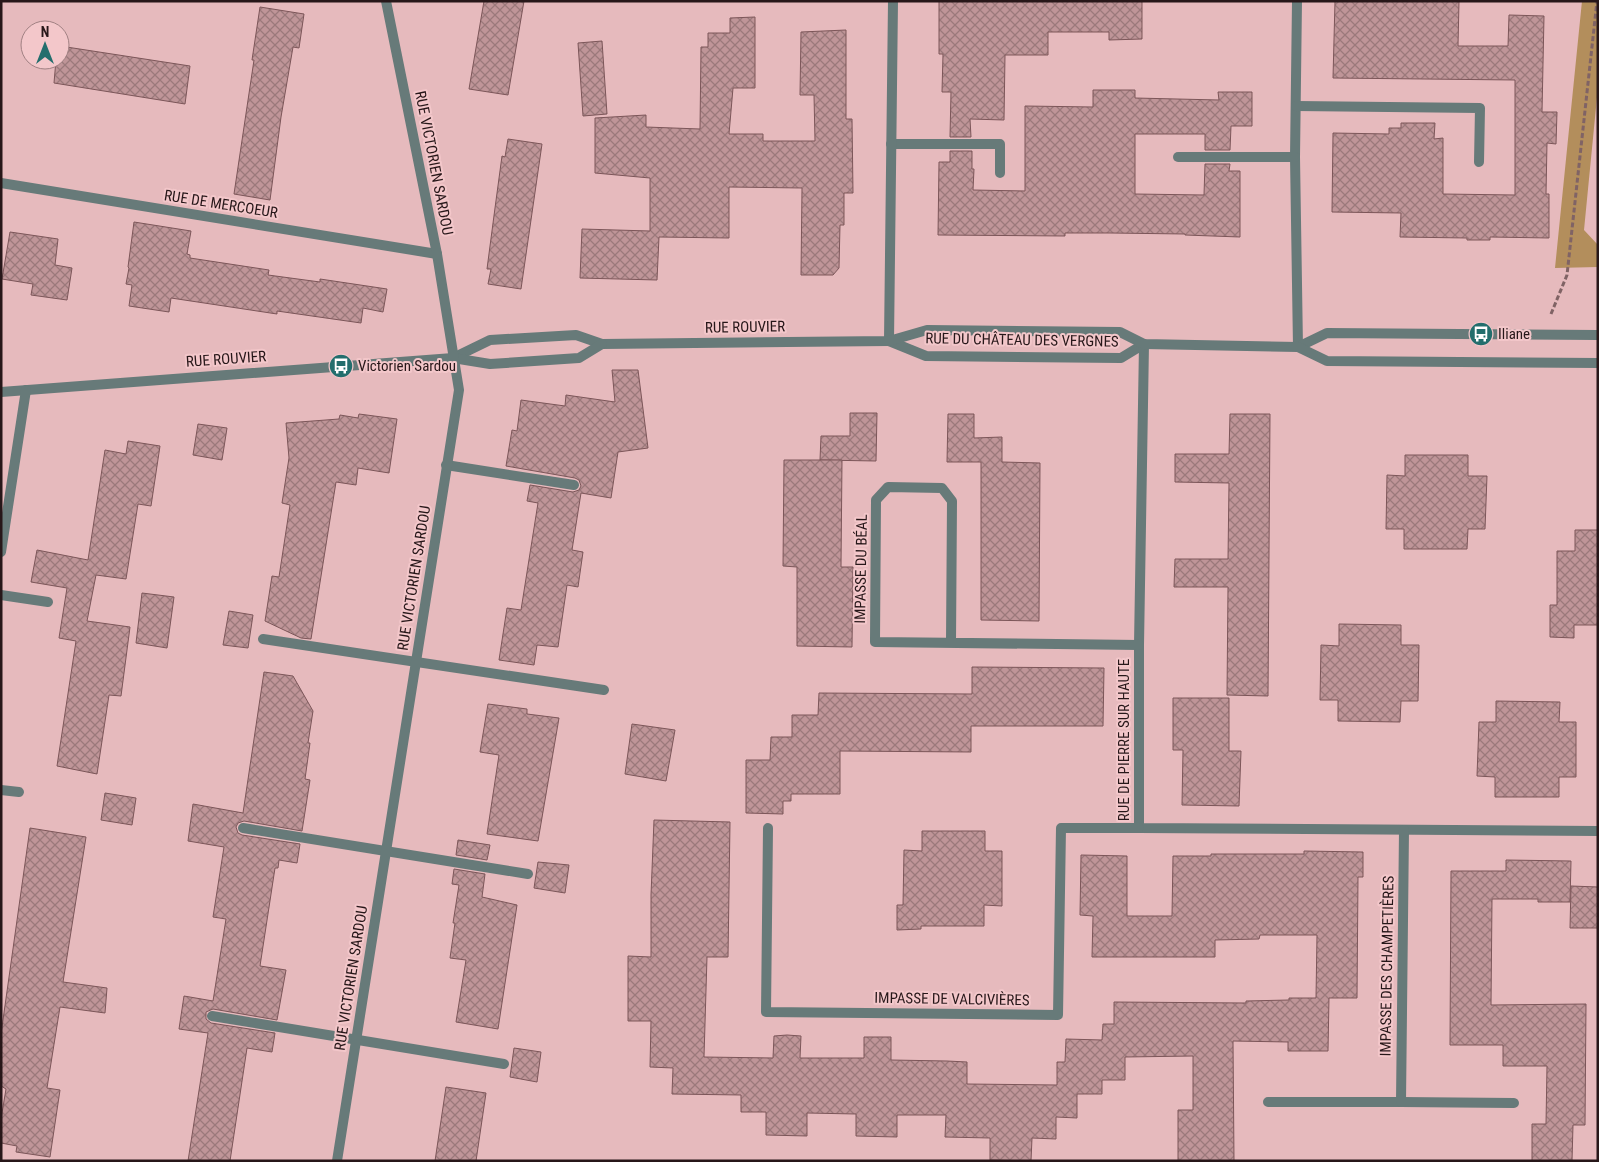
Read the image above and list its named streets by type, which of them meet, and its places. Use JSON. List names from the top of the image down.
{
  "streets": {
    "street": [
      "RUE VICTORIEN SARDOU",
      "RUE DE MERCOEUR",
      "RUE ROUVIER",
      "RUE DU CHÂTEAU DES VERGNES",
      "IMPASSE DU BÉAL",
      "RUE DE PIERRE SUR HAUTE",
      "IMPASSE DES CHAMPETIÈRES",
      "IMPASSE DE VALCIVIÈRES"
    ]
  },
  "crossings": [
    ["RUE VICTORIEN SARDOU", "RUE DE MERCOEUR"],
    ["RUE VICTORIEN SARDOU", "RUE ROUVIER"],
    ["RUE ROUVIER", "RUE DU CHÂTEAU DES VERGNES"],
    ["RUE DU CHÂTEAU DES VERGNES", "RUE DE PIERRE SUR HAUTE"],
    ["IMPASSE DU BÉAL", "RUE DE PIERRE SUR HAUTE"],
    ["RUE DE PIERRE SUR HAUTE", "IMPASSE DES CHAMPETIÈRES"],
    ["RUE DE PIERRE SUR HAUTE", "IMPASSE DE VALCIVIÈRES"]
  ],
  "places": {
    "bus stop": ["Iliane", "Victorien Sardou"]
  },
  "north": "top"
}
